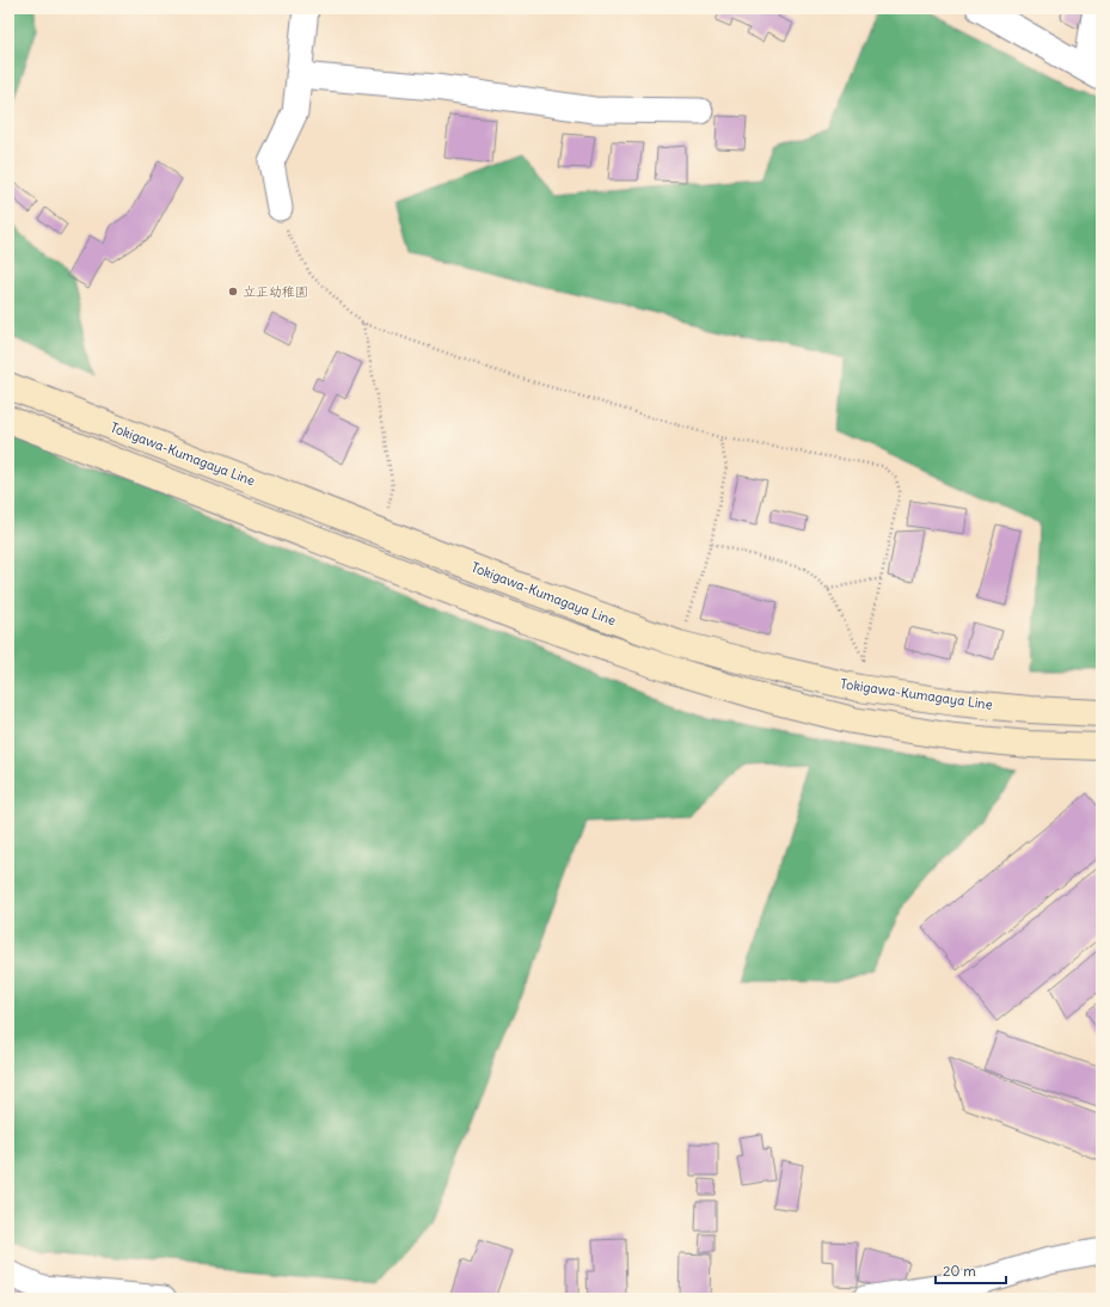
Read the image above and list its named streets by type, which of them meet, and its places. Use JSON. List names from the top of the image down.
{
  "streets": {
    "main road": ["Tokigawa-Kumagaya Line"]
  },
  "places": ["立正幼稚園"],
  "scale_bar": "20 m"
}
